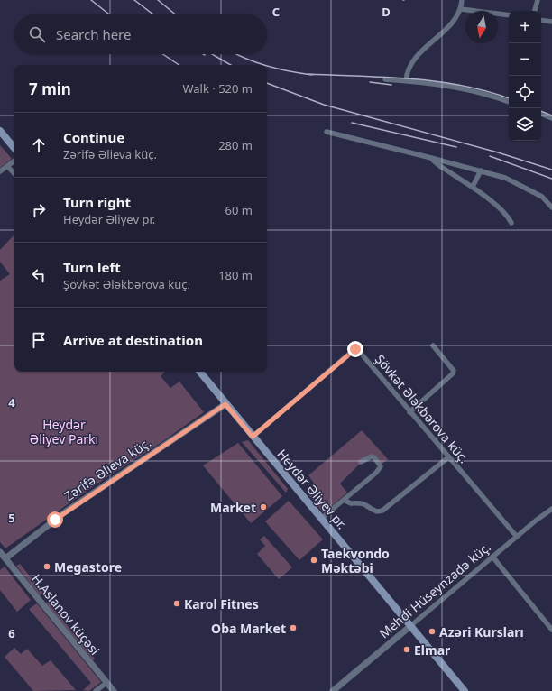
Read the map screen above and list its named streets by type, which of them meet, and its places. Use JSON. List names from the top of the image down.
{
  "streets": {
    "main road": ["Heydər Əliyev pr."],
    "street": [
      "Şövkət Ələkbərova küç.",
      "Zərifə Əlieva küç.",
      "Mehdi Hüseynzadə küç.",
      "H.Aslanov küçəsi"
    ]
  },
  "crossings": [
    ["Şövkət Ələkbərova küç.", "Heydər Əliyev pr."],
    ["Şövkət Ələkbərova küç.", "Mehdi Hüseynzadə küç."],
    ["Zərifə Əlieva küç.", "Heydər Əliyev pr."],
    ["Zərifə Əlieva küç.", "H.Aslanov küçəsi"],
    ["Heydər Əliyev pr.", "Mehdi Hüseynzadə küç."]
  ],
  "parks": ["Heydər Əliyev Parkı"],
  "places": [
    "Market",
    "Taekvondo Məktəbi",
    "Megastore",
    "Karol Fitnes",
    "Oba Market",
    "Azəri Kursları",
    "Elmar"
  ],
  "north": "bottom",
  "page": {
    "map_buttons": ["+", "−"],
    "search": "Search here",
    "heading": ["7 min", "Walk · 520 m"],
    "list": [
      ["Continue", "Zərifə Əlieva küç.", "280 m"],
      ["Turn right", "Heydər Əliyev pr.", "60 m"],
      ["Turn left", "Şövkət Ələkbərova küç.", "180 m"],
      "Arrive at destination"
    ]
  },
  "grid": {
    "columns": ["C", "D"],
    "rows": ["4", "5", "6"]
  }
}
